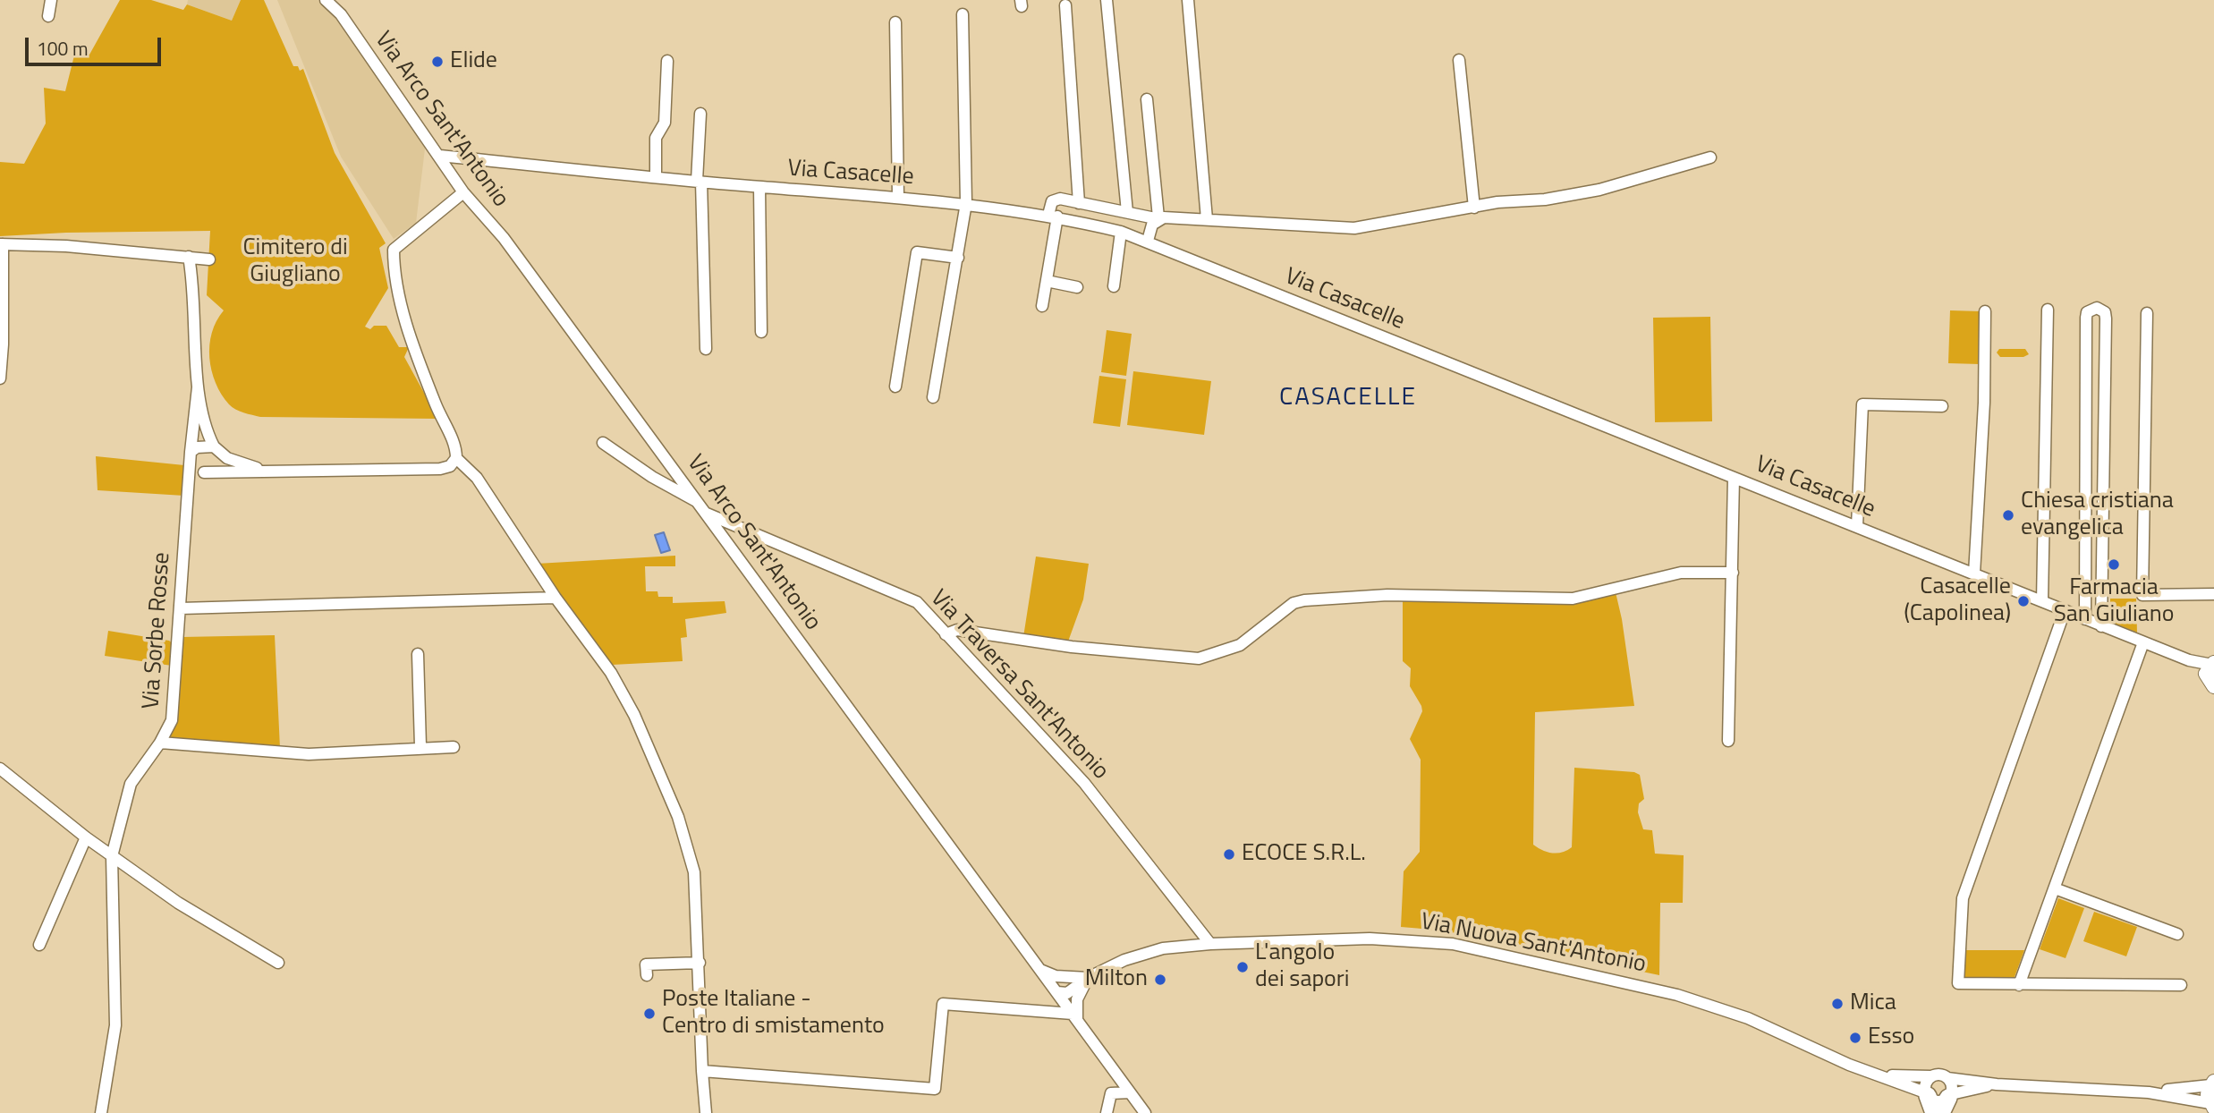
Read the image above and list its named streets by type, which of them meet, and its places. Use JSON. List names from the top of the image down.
{
  "streets": {
    "street": [
      "Via Arco Sant'Antonio",
      "Via Casacelle",
      "Via Sorbe Rosse",
      "Via Traversa Sant'Antonio",
      "Via Nuova Sant'Antonio"
    ]
  },
  "crossings": [
    ["Via Arco Sant'Antonio", "Via Casacelle"],
    ["Via Arco Sant'Antonio", "Via Traversa Sant'Antonio"],
    ["Via Arco Sant'Antonio", "Via Nuova Sant'Antonio"],
    ["Via Traversa Sant'Antonio", "Via Nuova Sant'Antonio"]
  ],
  "districts": ["CASACELLE"],
  "parks": ["Cimitero di Giugliano"],
  "places": [
    "Elide",
    "Chiesa cristiana evangelica",
    "Farmacia San Giuliano",
    "Casacelle (Capolinea)",
    "ECOCE S.R.L.",
    "L'angolo dei sapori",
    "Milton",
    "Mica",
    "Poste Italiane - Centro di smistamento",
    "Esso"
  ],
  "scale_bar": "100 m"
}
